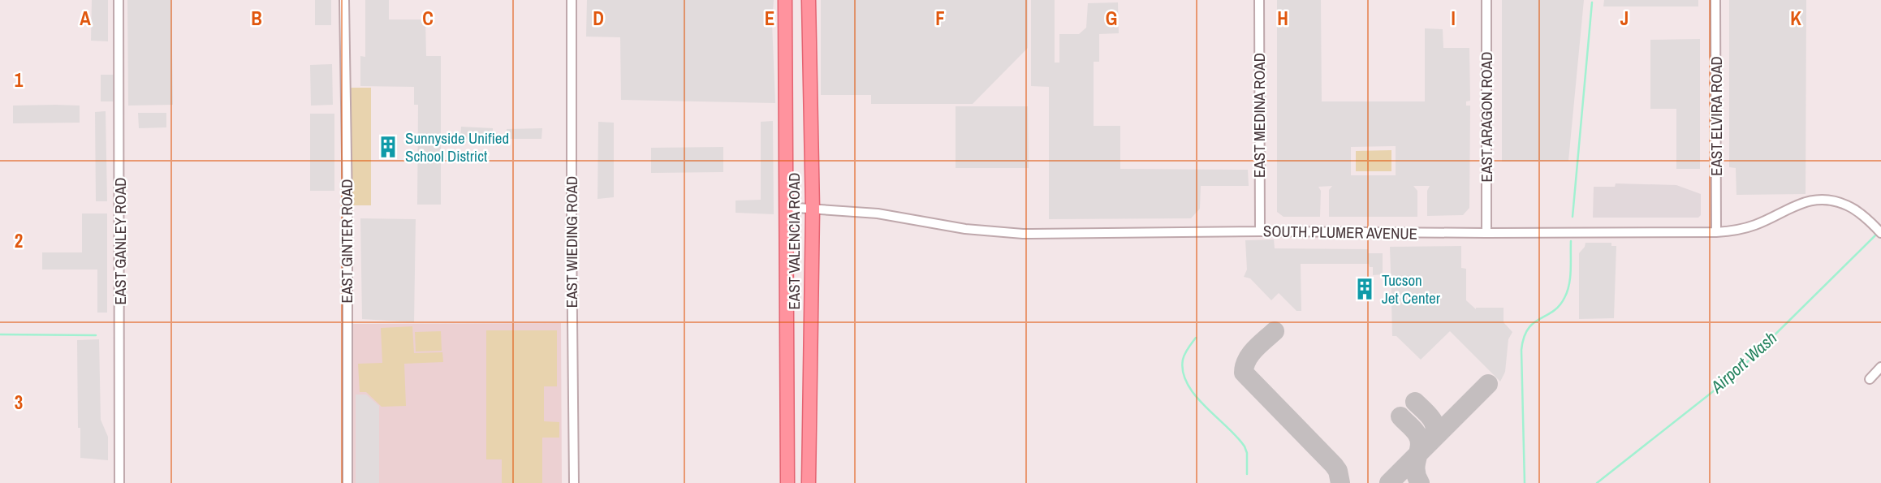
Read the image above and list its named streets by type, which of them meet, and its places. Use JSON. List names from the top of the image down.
{
  "streets": {
    "main road": ["EAST VALENCIA ROAD"],
    "street": [
      "EAST MEDINA ROAD",
      "EAST ELVIRA ROAD",
      "EAST ARAGON ROAD",
      "SOUTH PLUMER AVENUE",
      "EAST GANLEY ROAD",
      "EAST GINTER ROAD",
      "EAST WIEDING ROAD"
    ]
  },
  "crossings": [
    ["EAST MEDINA ROAD", "SOUTH PLUMER AVENUE"],
    ["EAST ELVIRA ROAD", "SOUTH PLUMER AVENUE"],
    ["EAST ARAGON ROAD", "SOUTH PLUMER AVENUE"],
    ["SOUTH PLUMER AVENUE", "EAST VALENCIA ROAD"]
  ],
  "water": ["Airport Wash"],
  "places": {
    "building": ["Sunnyside Unified School District", "Tucson Jet Center"]
  },
  "grid": {
    "columns": [
      "A",
      "B",
      "C",
      "D",
      "E",
      "F",
      "G",
      "H",
      "I",
      "J",
      "K"
    ],
    "rows": ["1", "2", "3"]
  }
}
